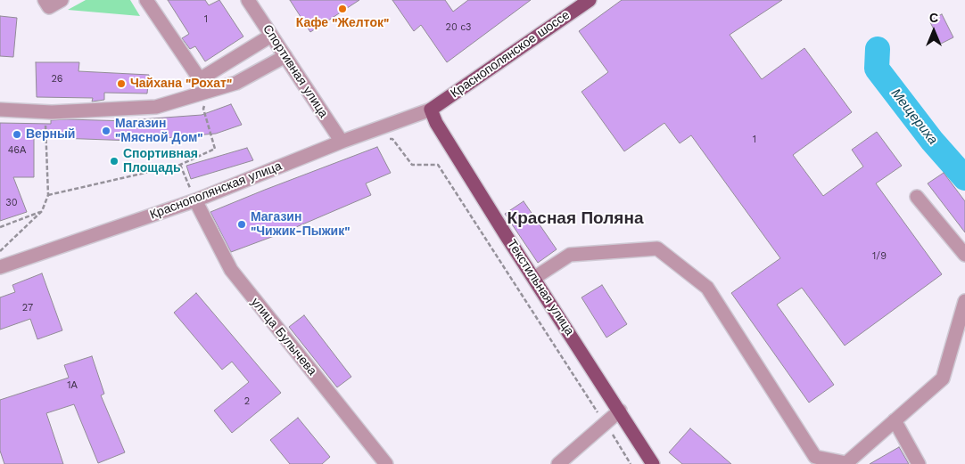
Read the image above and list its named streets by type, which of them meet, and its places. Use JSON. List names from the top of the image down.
{
  "streets": {
    "main road": ["Краснополянское шоссе", "Текстильная улица"],
    "street": ["Спортивная улица", "Краснополянская улица", "улица Булычева"]
  },
  "crossings": [
    ["Краснополянское шоссе", "Краснополянская улица"],
    ["Краснополянское шоссе", "Текстильная улица"],
    ["Спортивная улица", "Краснополянская улица"],
    ["Краснополянская улица", "Текстильная улица"],
    ["Краснополянская улица", "улица Булычева"]
  ],
  "districts": ["Красная Поляна"],
  "water": ["Мещериха"],
  "places": [
    "Кафе \"Желток\"",
    "Чайхана \"Рохат\"",
    "Магазин \"Мясной Дом\"",
    "Верный",
    "Спортивная Площадь",
    "Магазин \"Чижик-Пыжик\""
  ],
  "house_numbers": [
    "1",
    "20 с3",
    "26",
    "1",
    "46А",
    "30",
    "1/9",
    "27",
    "1А",
    "2"
  ],
  "north": "top"
}
